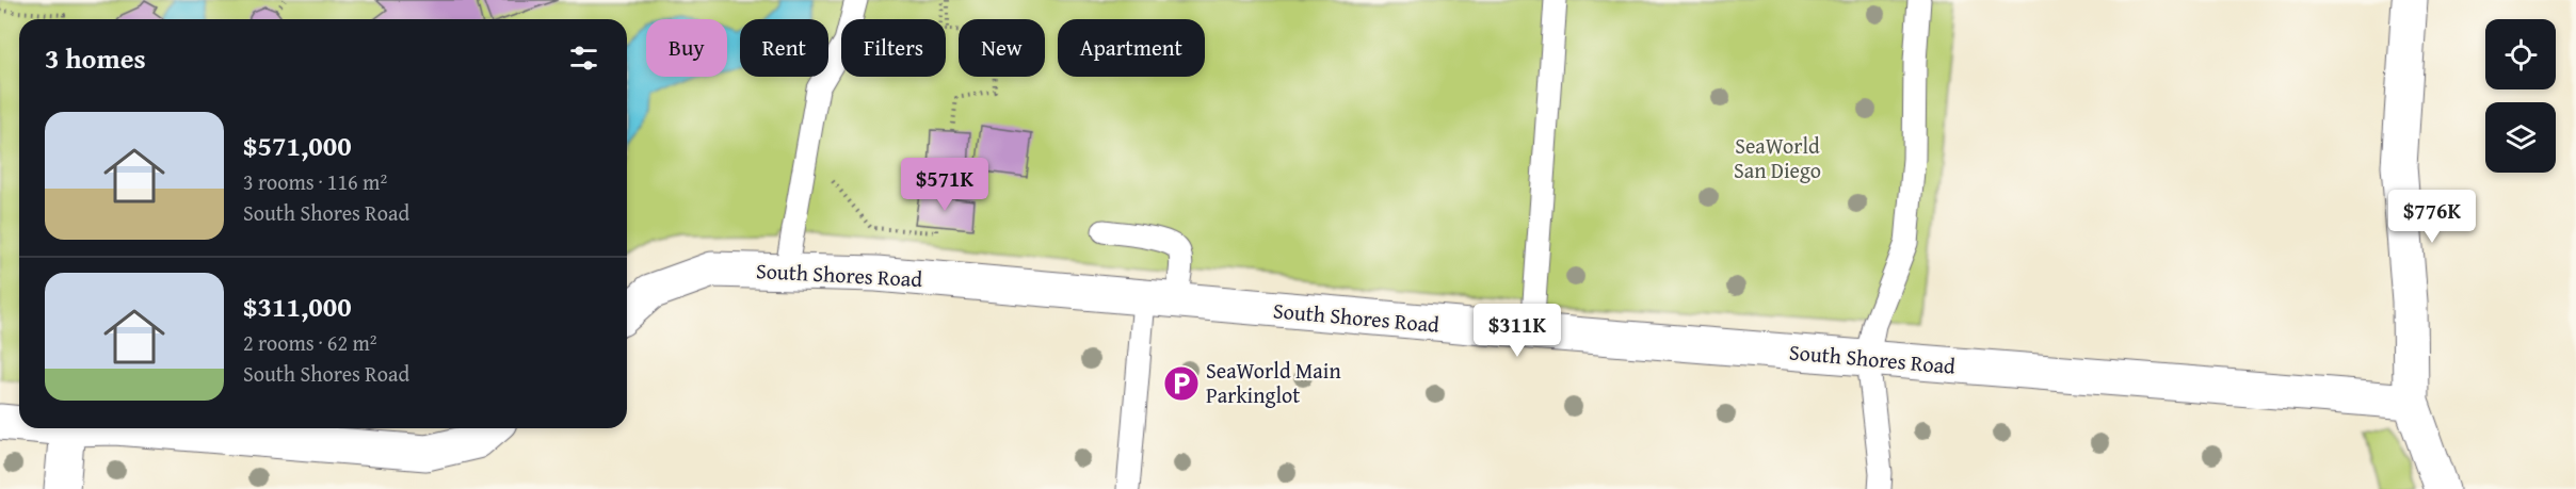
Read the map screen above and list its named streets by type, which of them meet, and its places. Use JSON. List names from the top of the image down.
{
  "streets": {
    "street": ["South Shores Road"]
  },
  "parks": ["SeaWorld San Diego"],
  "places": {
    "parking": ["SeaWorld Main Parkinglot"]
  },
  "page": {
    "chip": [
      "Buy",
      "Rent",
      "Filters",
      "New",
      "Apartment"
    ],
    "heading": "3 homes",
    "list": [
      {
        "name": "$571,000",
        "note": "3 rooms · 116 m² · South Shores Road"
      },
      {
        "name": "$311,000",
        "note": "2 rooms · 62 m² · South Shores Road"
      }
    ],
    "price": ["$571K", "$776K", "$311K"]
  }
}
